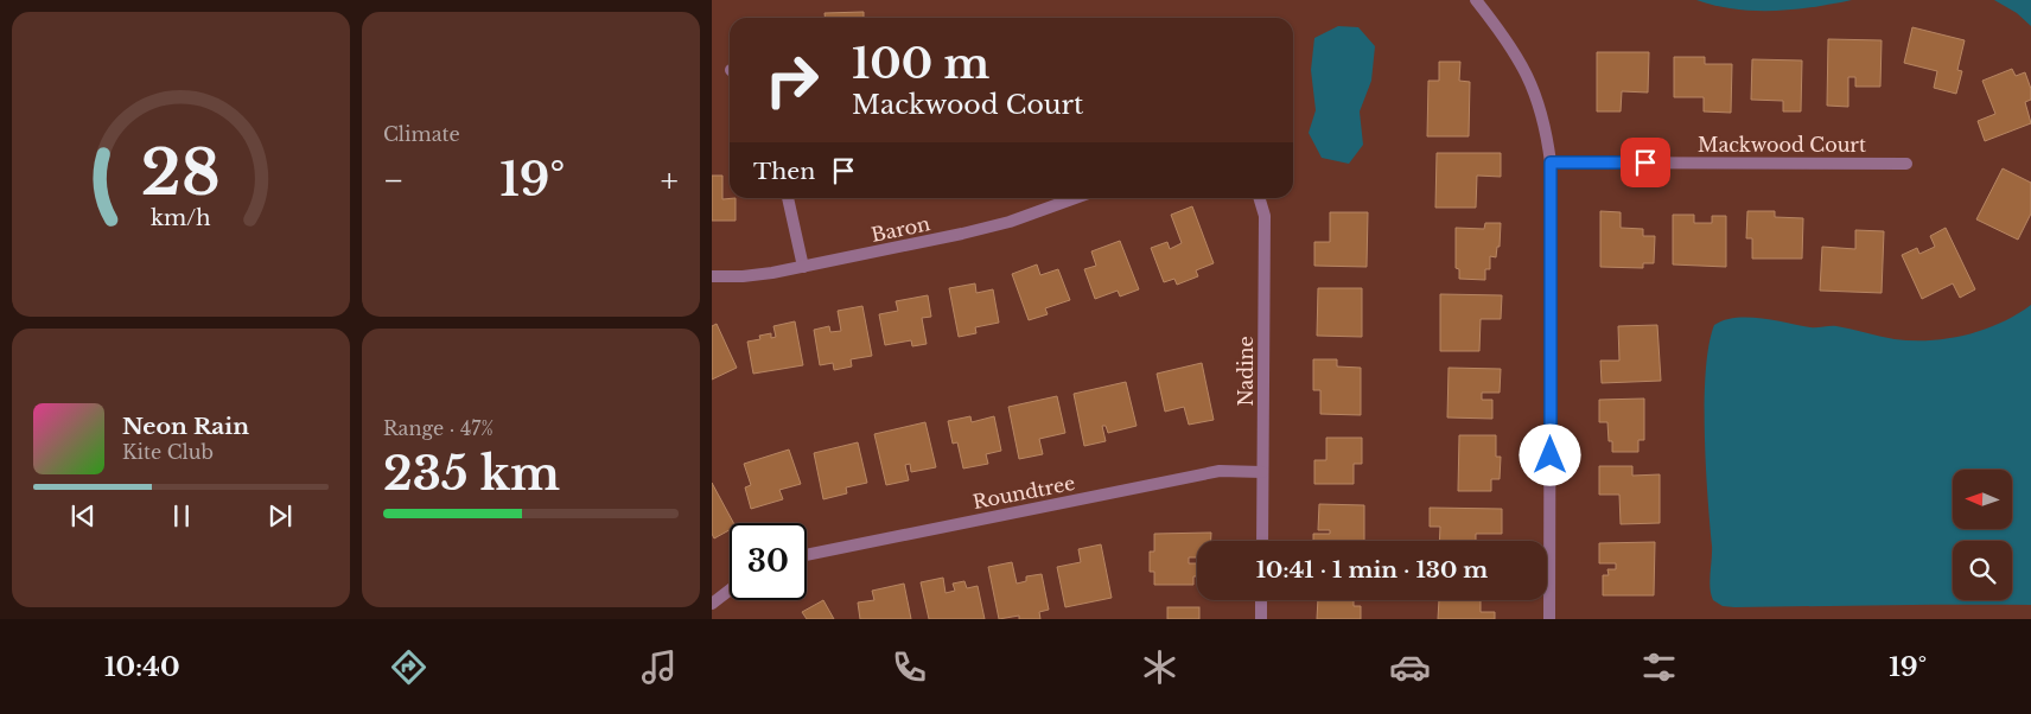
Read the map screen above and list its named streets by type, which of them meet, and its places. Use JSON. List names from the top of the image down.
{
  "streets": {
    "street": [
      "Mackwood Court",
      "Baron",
      "Nadine",
      "Roundtree"
    ]
  },
  "crossings": [
    ["Nadine", "Roundtree"]
  ],
  "north": "left",
  "page": {
    "tile": [
      "Climate",
      ["Range · 47%", "235 km"]
    ],
    "turn": ["100 m", "Mackwood Court"],
    "then": "Then",
    "heat": ["−", "19°", "+"],
    "song": ["Neon Rain", "Kite Club"],
    "limit": "30",
    "trip": "10:41 · 1 min · 130 m",
    "tabs": ["10:40", "19°"],
    "gauge": ["28", "km/h"]
  }
}
